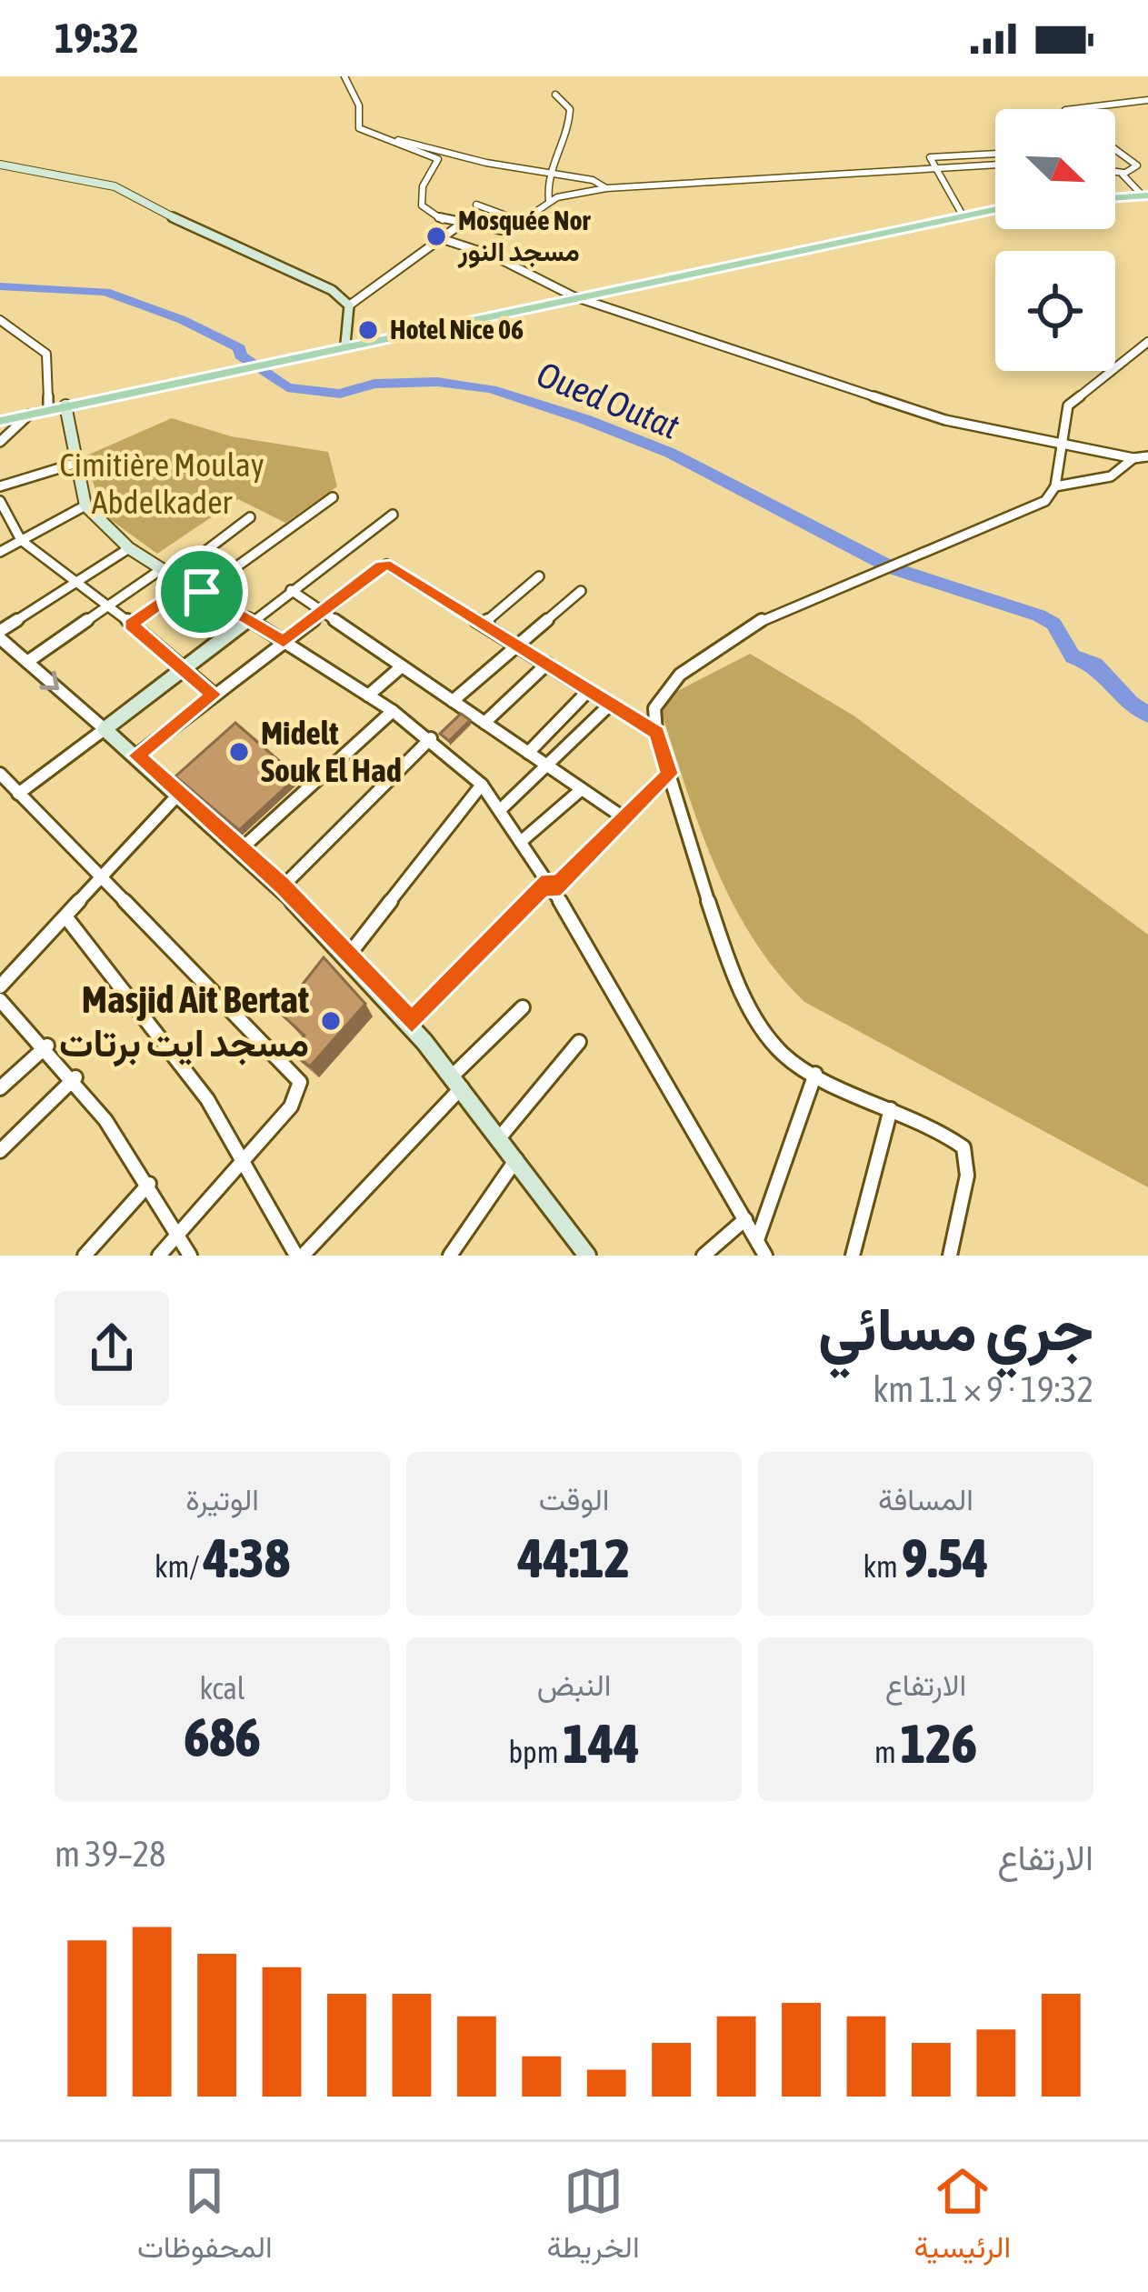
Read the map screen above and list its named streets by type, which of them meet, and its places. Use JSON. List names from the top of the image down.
{
  "water": ["Oued Outat"],
  "parks": ["Cimitière Moulay Abdelkader"],
  "places": [
    "Mosquée Nor مسجد النور",
    "Hotel Nice 06",
    "Midelt Souk El Had",
    "Masjid Ait Bertat مسجد ايت برتات"
  ],
  "north": "bottom right",
  "page": {
    "status": "19:32",
    "heading": ["جري مسائي", "19:32 · 9 × 1.1 km"],
    "stats": [
      ["المسافة", "9.54 km"],
      ["الوقت", "44:12"],
      ["الوتيرة", "4:38 /km"],
      ["الارتفاع", "126 m"],
      ["النبض", "144 bpm"],
      ["kcal", "686"]
    ],
    "chart": ["الارتفاع", "28–39 m"],
    "tabs": ["الرئيسية", "الخريطة", "المحفوظات"]
  }
}
